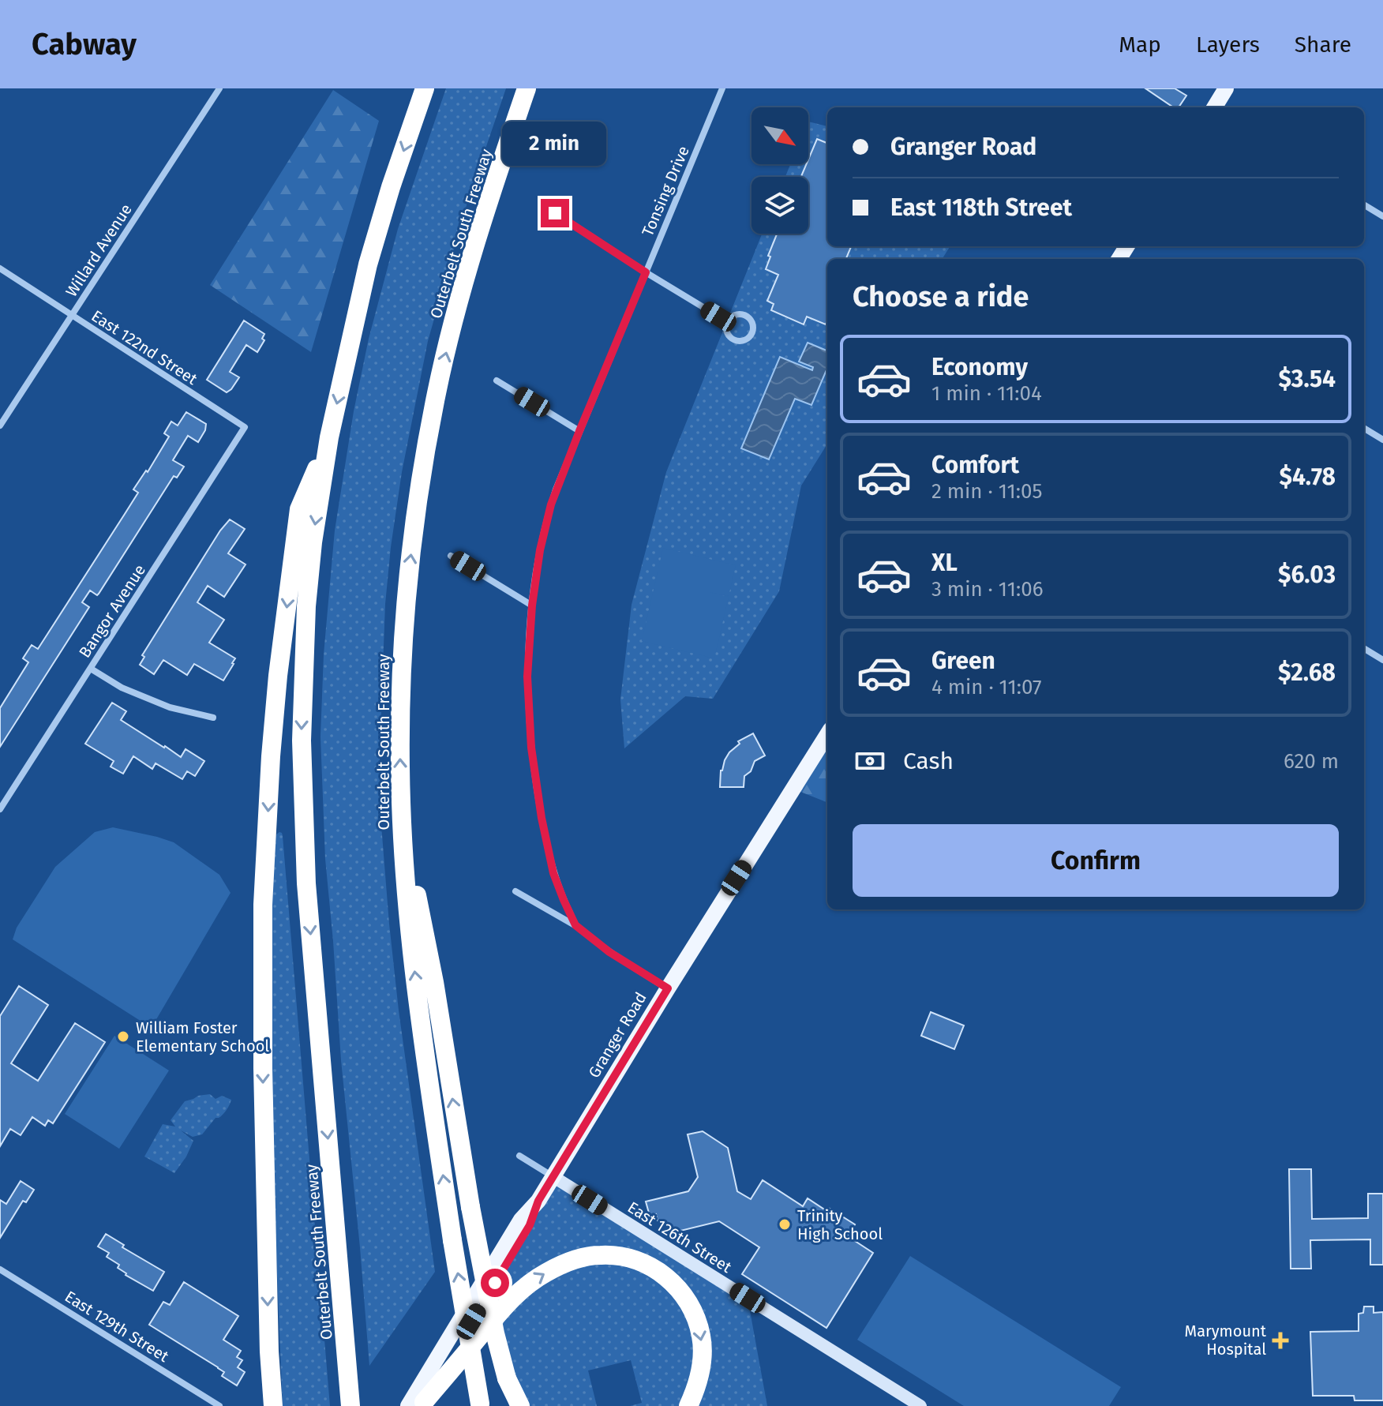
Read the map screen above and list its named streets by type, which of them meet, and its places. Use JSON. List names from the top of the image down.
{
  "streets": {
    "highway": ["Outerbelt South Freeway"],
    "main road": ["Granger Road"],
    "street": [
      "Tonsing Drive",
      "Willard Avenue",
      "East 122nd Street",
      "Bangor Avenue",
      "East 126th Street",
      "East 129th Street"
    ]
  },
  "crossings": [
    ["Tonsing Drive", "Granger Road"],
    ["Willard Avenue", "East 122nd Street"],
    ["East 122nd Street", "Bangor Avenue"],
    ["Granger Road", "East 126th Street"]
  ],
  "places": {
    "other": ["William Foster Elementary School", "Trinity High School"],
    "health": ["Marymount Hospital"]
  },
  "north": "bottom right",
  "page": {
    "header": "Cabway",
    "nav": ["Map", "Layers", "Share"],
    "banner": ["Granger Road", "East 118th Street"],
    "bubble": "2 min",
    "heading": "Choose a ride",
    "list": [
      {
        "name": "Economy",
        "note": "1 min · 11:04",
        "value": "$3.54"
      },
      {
        "name": "Comfort",
        "note": "2 min · 11:05",
        "value": "$4.78"
      },
      {
        "name": "XL",
        "note": "3 min · 11:06",
        "value": "$6.03"
      },
      {
        "name": "Green",
        "note": "4 min · 11:07",
        "value": "$2.68"
      }
    ],
    "pay": ["Cash", "620 m"],
    "buttons": "Confirm"
  }
}
